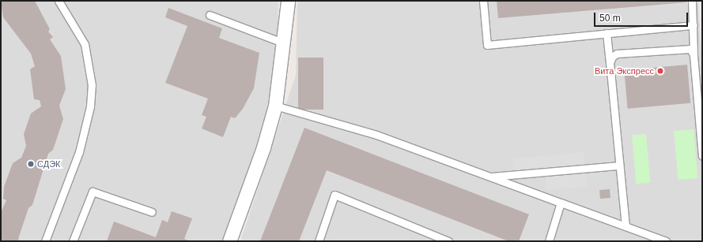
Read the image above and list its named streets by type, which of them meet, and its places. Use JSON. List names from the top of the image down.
{
  "places": ["Вита Экспресс", "СДЭК"],
  "scale_bar": "50 m"
}
